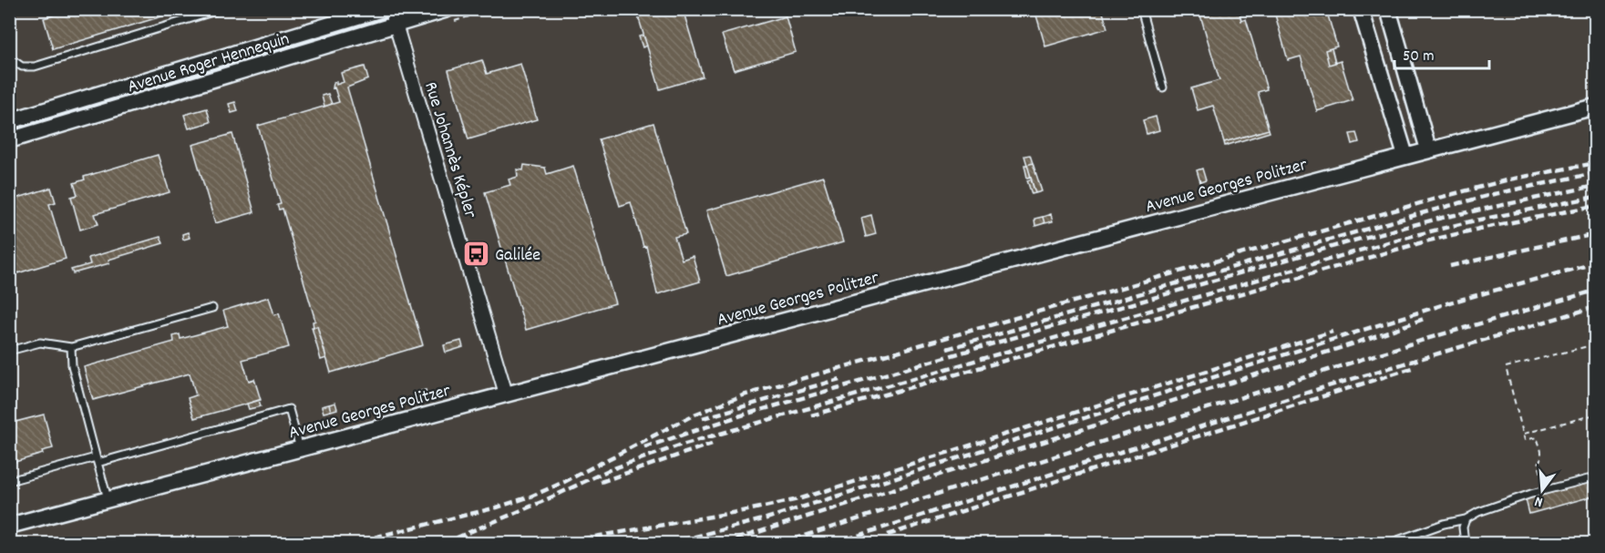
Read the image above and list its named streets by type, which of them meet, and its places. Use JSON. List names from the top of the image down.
{
  "streets": {
    "street": ["Avenue Roger Hennequin", "Rue Johannès Képler", "Avenue Georges Politzer"]
  },
  "crossings": [
    ["Avenue Roger Hennequin", "Rue Johannès Képler"],
    ["Rue Johannès Képler", "Avenue Georges Politzer"]
  ],
  "places": {
    "bus stop": ["Galilée"]
  },
  "scale_bar": "50 m",
  "north": "bottom"
}
